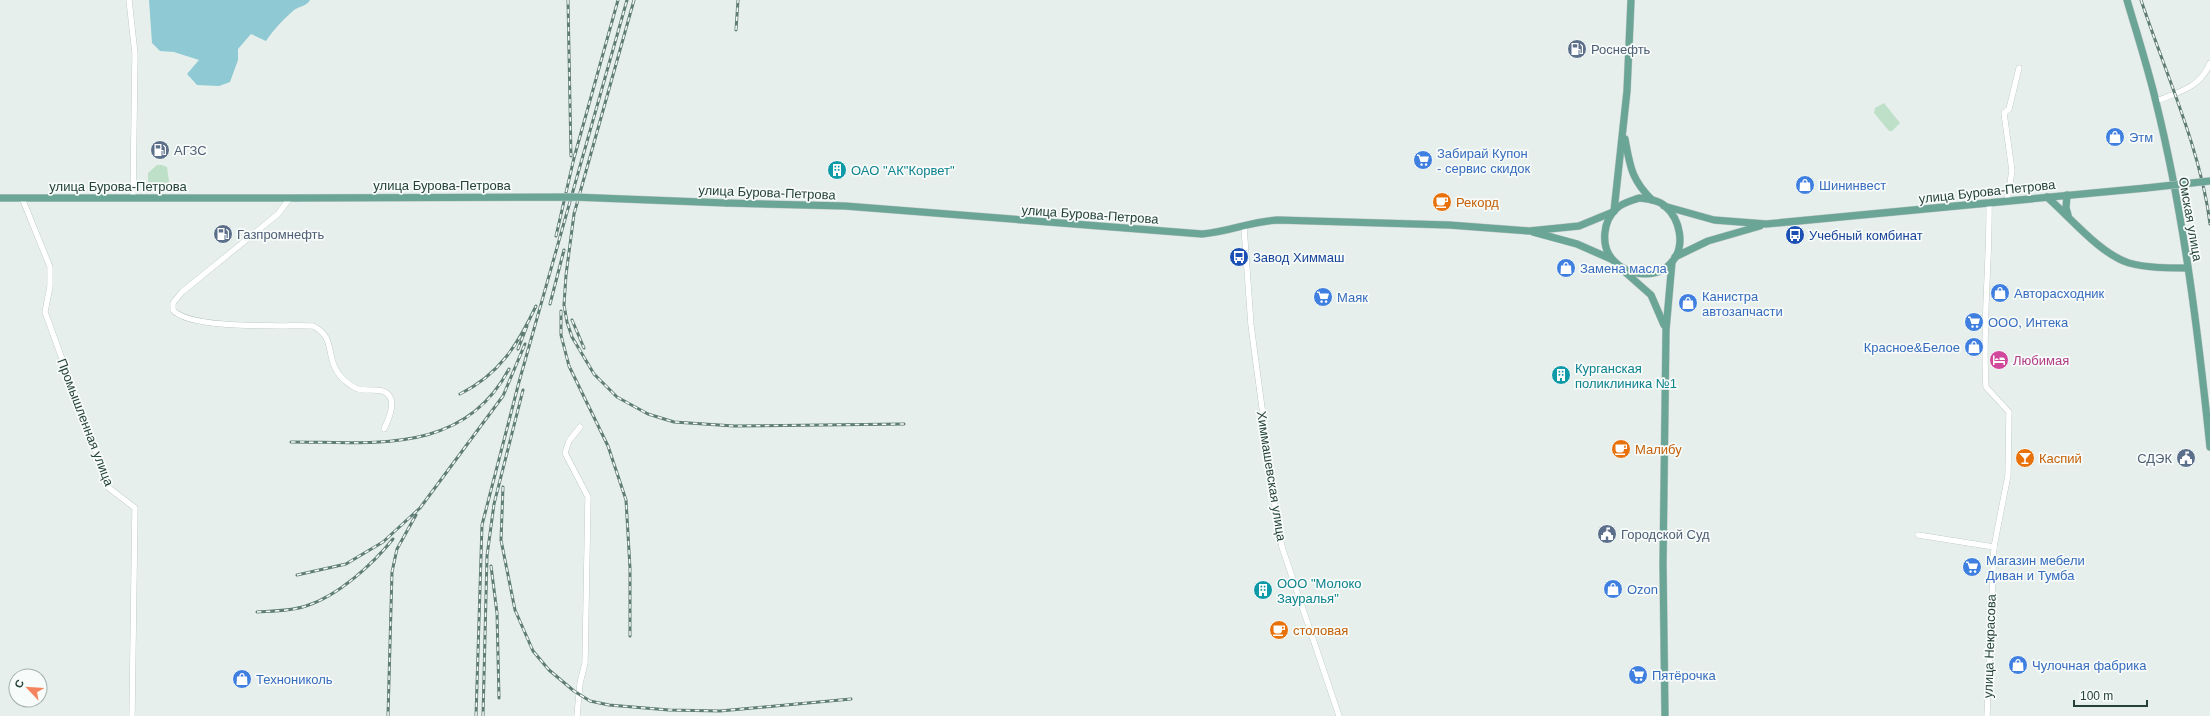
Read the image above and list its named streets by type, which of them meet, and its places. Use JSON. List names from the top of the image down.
{
  "streets": {
    "main road": ["улица Бурова-Петрова", "Омская улица"],
    "street": ["Промышленная улица", "Химмашевская улица", "улица Некрасова"]
  },
  "crossings": [
    ["улица Бурова-Петрова", "Промышленная улица"],
    ["улица Бурова-Петрова", "Химмашевская улица"],
    ["улица Бурова-Петрова", "улица Некрасова"]
  ],
  "places": {
    "fuel station": ["Роснефть", "АГЗС", "Газпромнефть"],
    "shop": [
      "Этм",
      "Шининвест",
      "Замена масла",
      "Авторасходник",
      "Канистра автозапчасти",
      "Красное&Белое",
      "Ozon",
      "Чулочная фабрика",
      "Технониколь"
    ],
    "supermarket": [
      "Забирай Купон - сервис скидок",
      "Маяк",
      "ООО, Интека",
      "Магазин мебели Диван и Тумба",
      "Пятёрочка"
    ],
    "building": ["ОАО \"АК\"Корвет\"", "Курганская поликлиника №1", "ООО \"Молоко Зауралья\""],
    "cafe": ["Рекорд", "Малибу", "столовая"],
    "bus stop": ["Учебный комбинат", "Завод Химмаш"],
    "hotel": ["Любимая"],
    "bar": ["Каспий"],
    "public building": ["СДЭК", "Городской Суд"]
  },
  "scale_bar": "100 m",
  "north": "top left"
}
